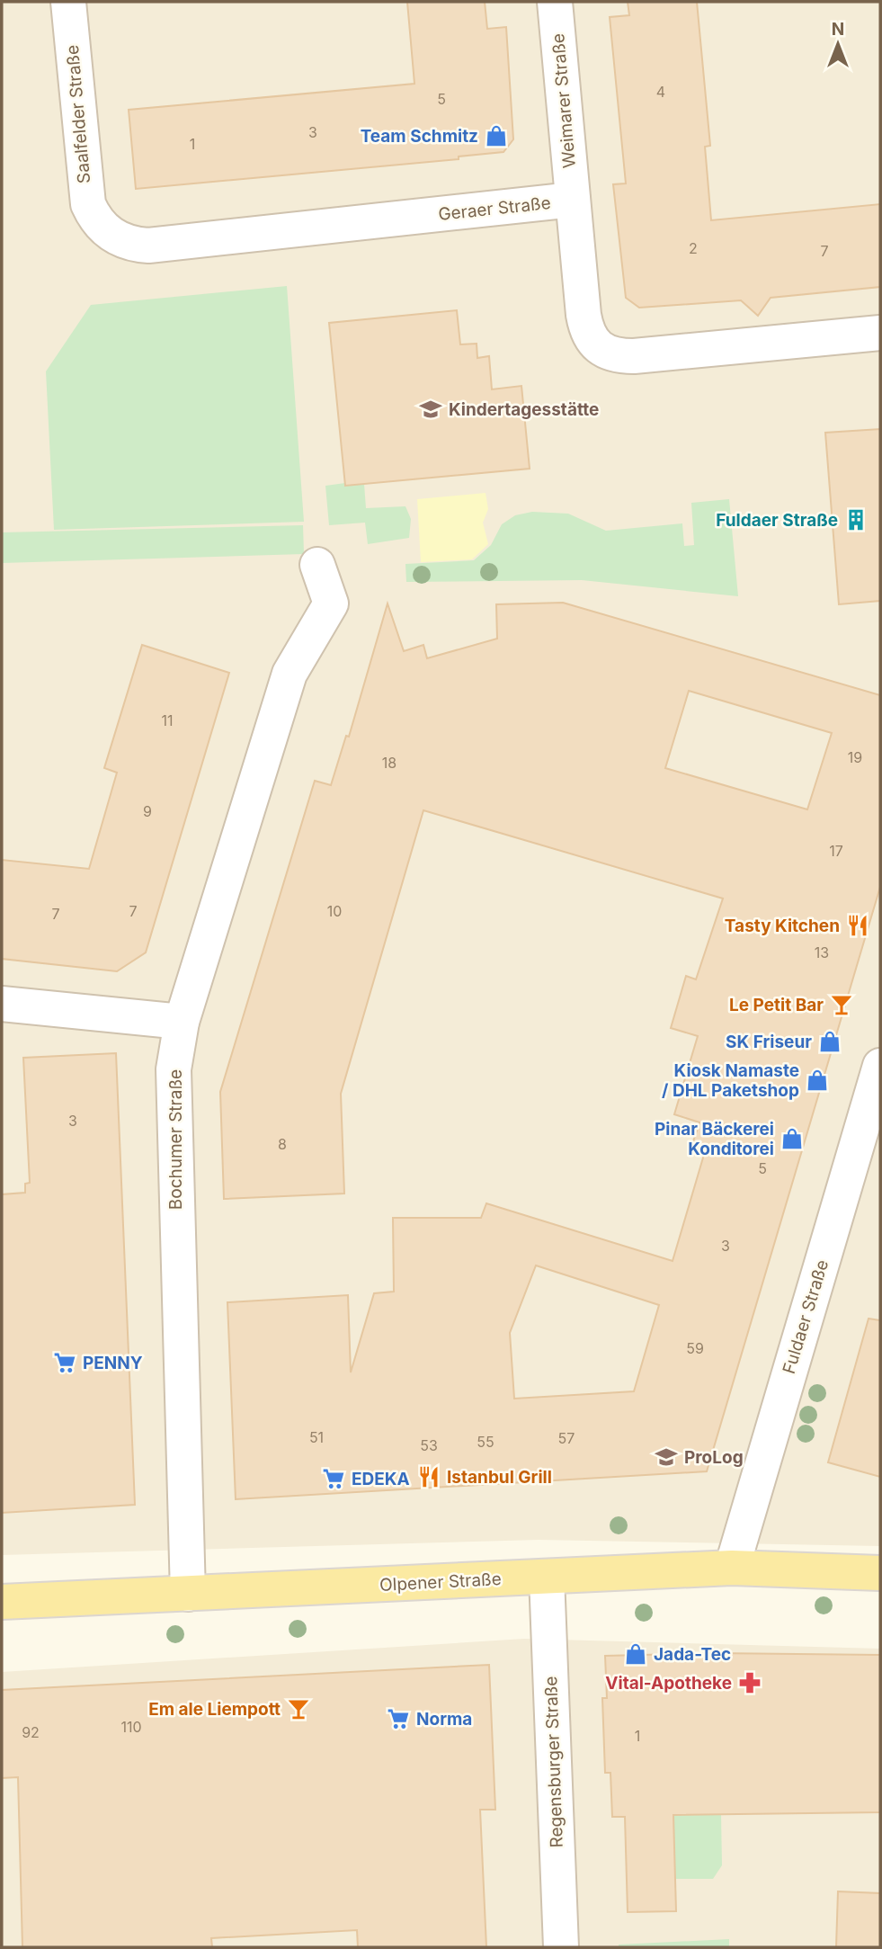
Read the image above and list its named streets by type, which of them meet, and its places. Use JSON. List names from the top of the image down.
{
  "streets": {
    "main road": ["Olpener Straße"],
    "street": [
      "Weimarer Straße",
      "Saalfelder Straße",
      "Geraer Straße",
      "Bochumer Straße",
      "Fuldaer Straße",
      "Regensburger Straße"
    ]
  },
  "crossings": [
    ["Weimarer Straße", "Geraer Straße"],
    ["Saalfelder Straße", "Geraer Straße"],
    ["Bochumer Straße", "Olpener Straße"],
    ["Fuldaer Straße", "Olpener Straße"],
    ["Olpener Straße", "Regensburger Straße"]
  ],
  "places": {
    "shop": [
      "Team Schmitz",
      "SK Friseur",
      "Kiosk Namaste / DHL Paketshop",
      "Pinar Bäckerei Konditorei",
      "Jada-Tec"
    ],
    "school or university": ["Kindertagesstätte", "ProLog"],
    "building": ["Fuldaer Straße"],
    "restaurant": ["Tasty Kitchen", "Istanbul Grill"],
    "bar": ["Le Petit Bar", "Em ale Liempott"],
    "supermarket": ["PENNY", "EDEKA", "Norma"],
    "pharmacy": ["Vital-Apotheke"]
  },
  "house_numbers": [
    "4",
    "5",
    "3",
    "1",
    "2",
    "7",
    "11",
    "19",
    "18",
    "9",
    "17",
    "7",
    "10",
    "7",
    "13",
    "3",
    "8",
    "5",
    "3",
    "59",
    "51",
    "57",
    "55",
    "53",
    "110",
    "92",
    "1"
  ],
  "north": "top"
}
